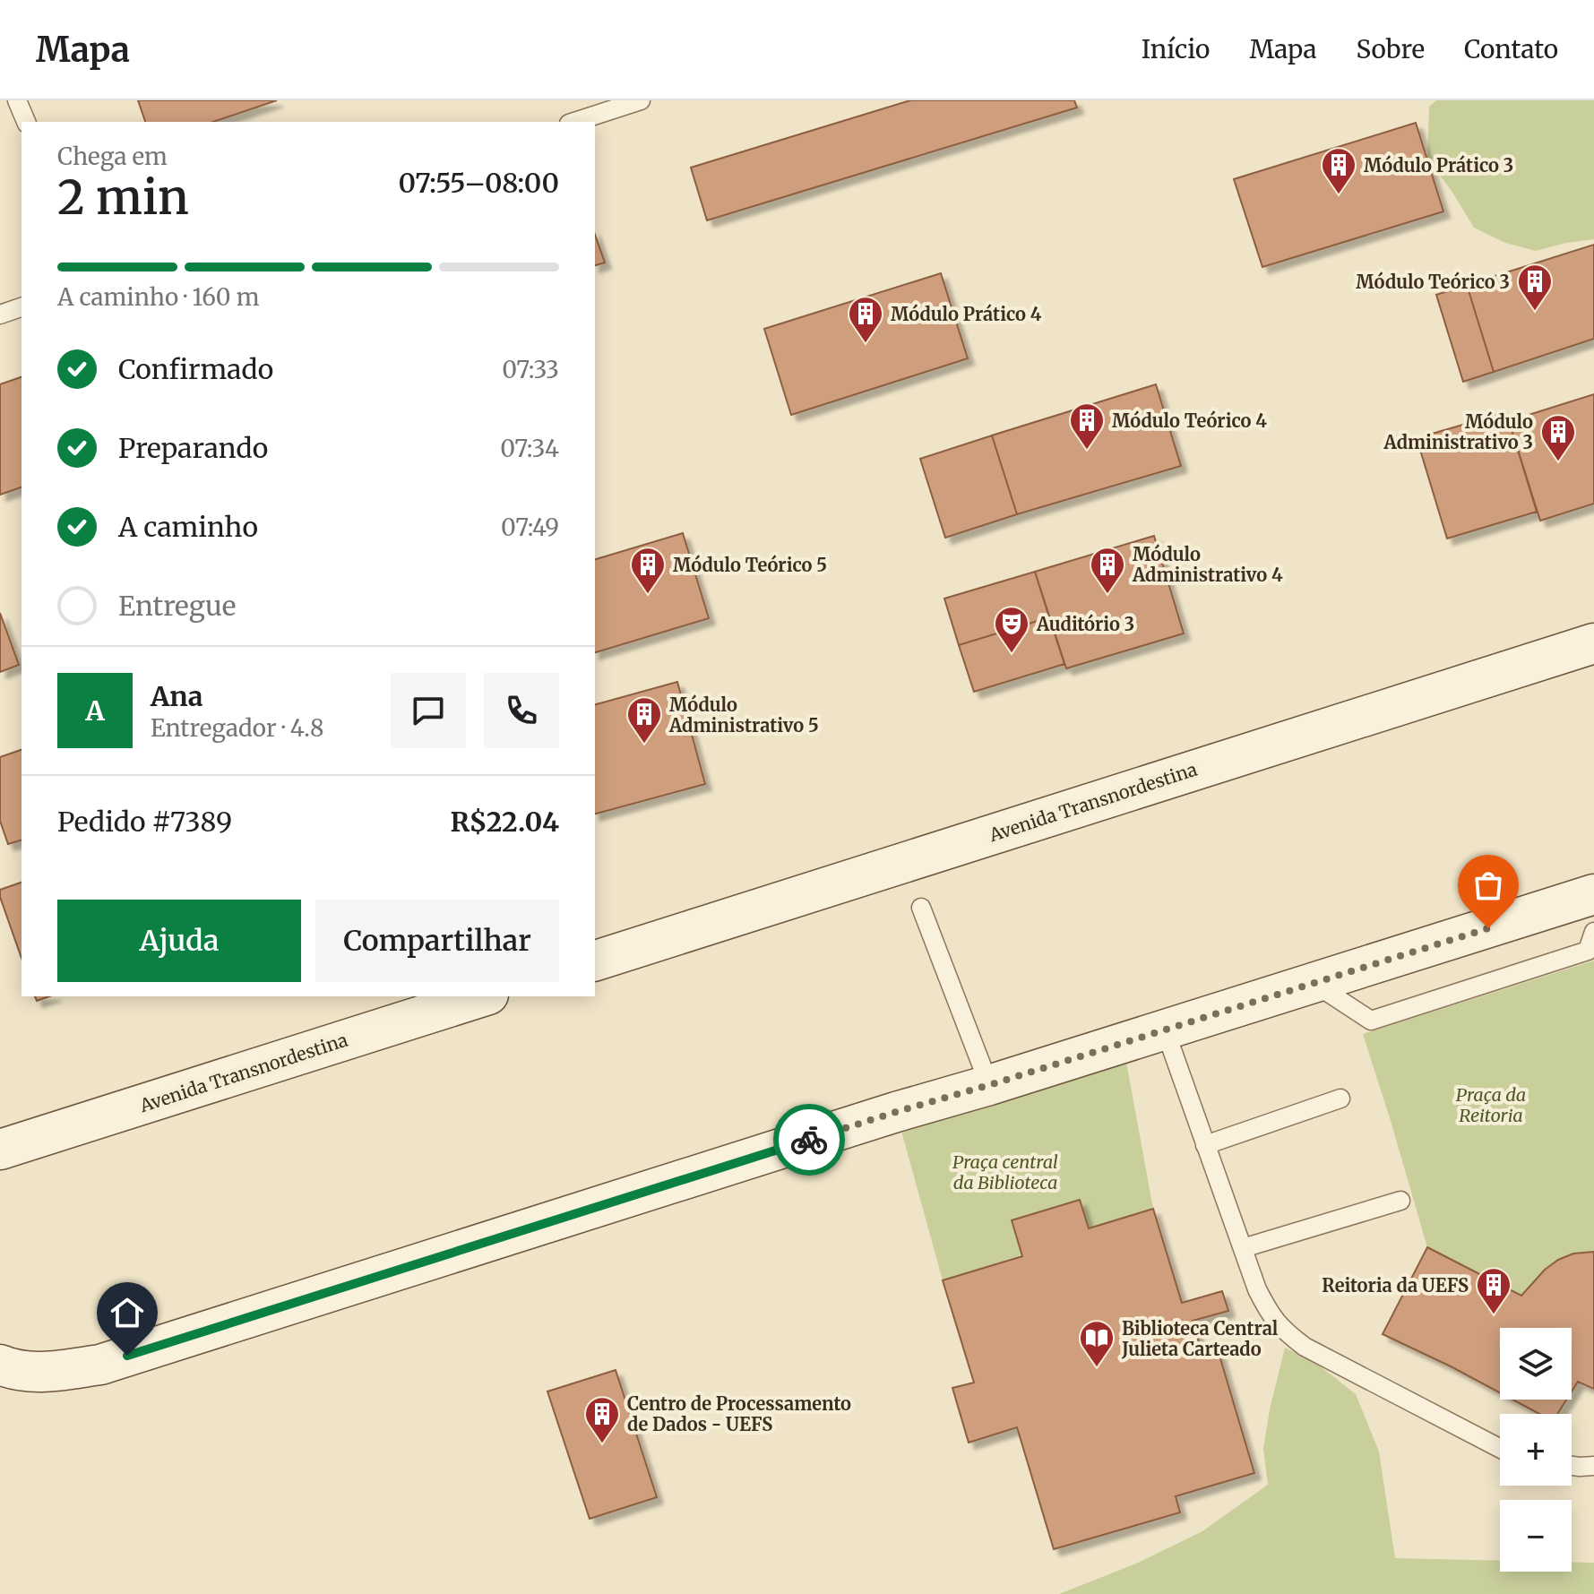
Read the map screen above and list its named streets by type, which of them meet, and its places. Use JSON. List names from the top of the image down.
{
  "streets": {
    "street": ["Avenida Transnordestina"]
  },
  "parks": ["Praça da Reitoria", "Praça central da Biblioteca"],
  "places": {
    "building": [
      "Módulo Prático 3",
      "Módulo Teórico 3",
      "Módulo Prático 4",
      "Módulo Teórico 4",
      "Módulo Administrativo 3",
      "Módulo Teórico 5",
      "Módulo Administrativo 4",
      "Módulo Administrativo 5",
      "Reitoria da UEFS",
      "Centro de Processamento de Dados - UEFS"
    ],
    "theatre": ["Auditório 3"],
    "library": ["Biblioteca Central Julieta Carteado"]
  },
  "page": {
    "header": "Mapa",
    "nav": [
      "Início",
      "Mapa",
      "Sobre",
      "Contato"
    ],
    "heading": ["2 min", "Chega em", "07:55–08:00"],
    "panel": [
      "Ana",
      "Entregador · 4.8",
      "Pedido #7389",
      "R$22.04"
    ],
    "bar": "A caminho · 160 m",
    "list": [
      ["Confirmado", "07:33"],
      ["Preparando", "07:34"],
      ["A caminho", "07:49"],
      "Entregue"
    ],
    "round": "A",
    "buttons": ["Ajuda", "Compartilhar"],
    "map_buttons": ["+", "−"]
  }
}
